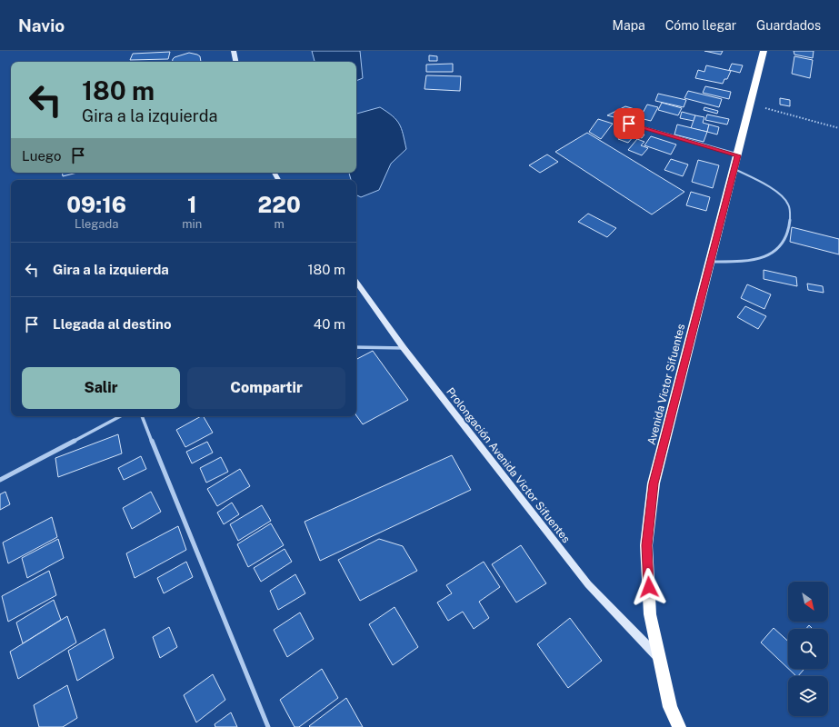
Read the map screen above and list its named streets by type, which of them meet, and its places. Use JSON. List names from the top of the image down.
{
  "streets": {
    "highway": ["Avenida Victor Sifuentes"],
    "street": ["Prolongación Avenida Victor Sifuentes"]
  },
  "crossings": [
    ["Avenida Victor Sifuentes", "Prolongación Avenida Victor Sifuentes"]
  ],
  "north": "bottom right",
  "page": {
    "header": "Navio",
    "nav": ["Mapa", "Cómo llegar", "Guardados"],
    "turn": ["180 m", "Gira a la izquierda"],
    "then": "Luego",
    "eta": [
      "09:16",
      "Llegada",
      "1",
      "min",
      "220",
      "m"
    ],
    "list": [
      {
        "name": "Gira a la izquierda",
        "value": "180 m"
      },
      {
        "name": "Llegada al destino",
        "value": "40 m"
      }
    ],
    "buttons": ["Salir", "Compartir"]
  }
}
